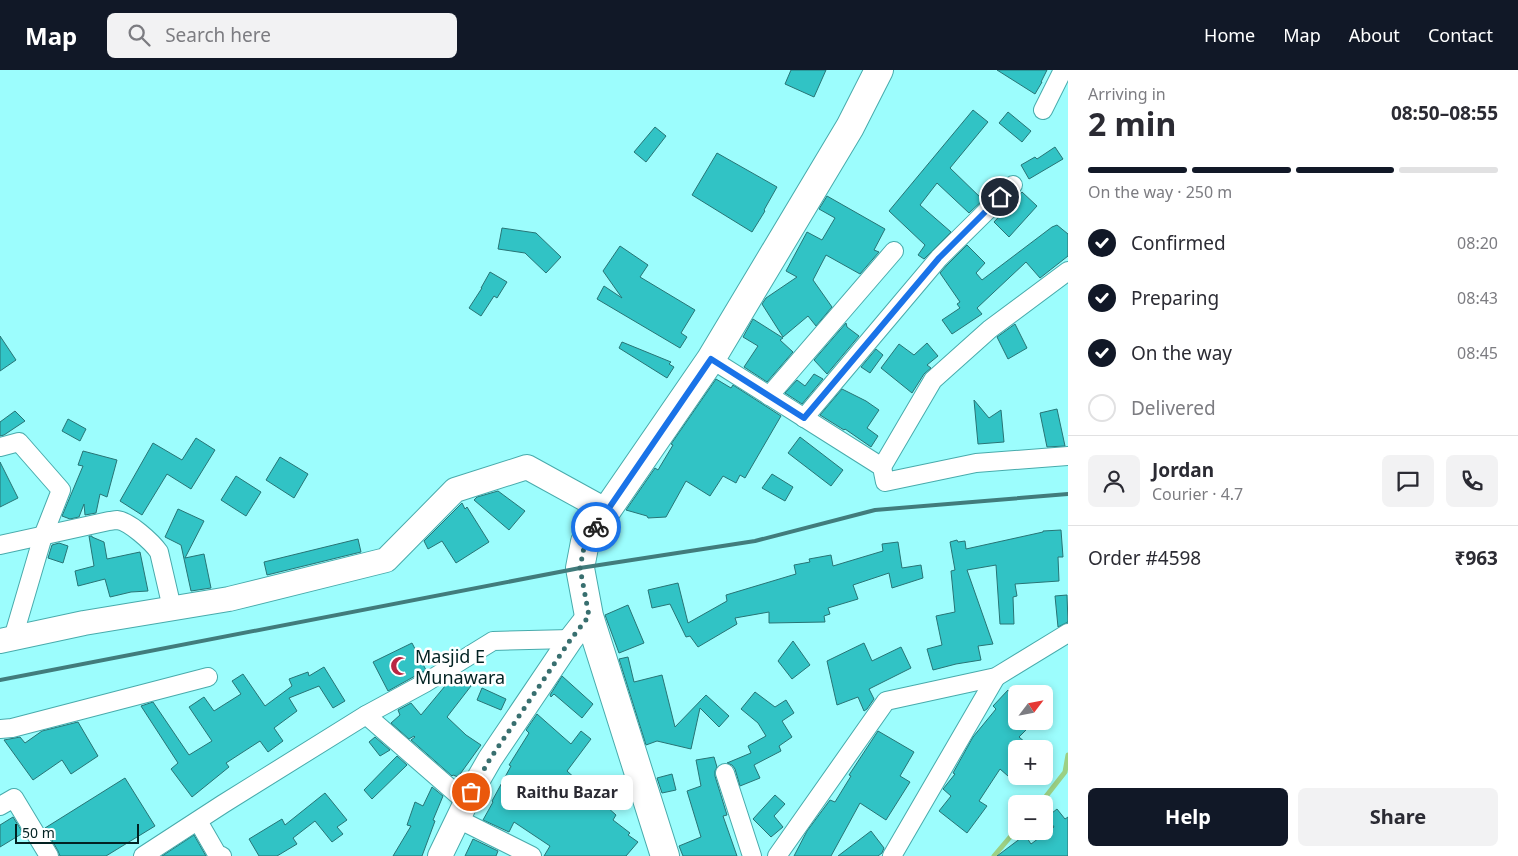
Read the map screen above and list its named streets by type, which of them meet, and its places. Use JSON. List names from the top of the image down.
{
  "places": {
    "mosque": ["Masjid E Munawara"],
    "other": ["Raithu Bazar"]
  },
  "scale_bar": "50 m",
  "north": "top right",
  "page": {
    "header": "Map",
    "search": "Search here",
    "nav": [
      "Home",
      "Map",
      "About",
      "Contact"
    ],
    "heading": ["2 min", "Arriving in", "08:50–08:55"],
    "panel": [
      "Jordan",
      "Courier · 4.7",
      "Order #4598",
      "₹963"
    ],
    "bar": "On the way · 250 m",
    "list": [
      ["Confirmed", "08:20"],
      ["Preparing", "08:43"],
      ["On the way", "08:45"],
      "Delivered"
    ],
    "map_buttons": ["+", "−"],
    "bubble": "Raithu Bazar",
    "buttons": ["Help", "Share"],
    "scale": "50 m"
  }
}
